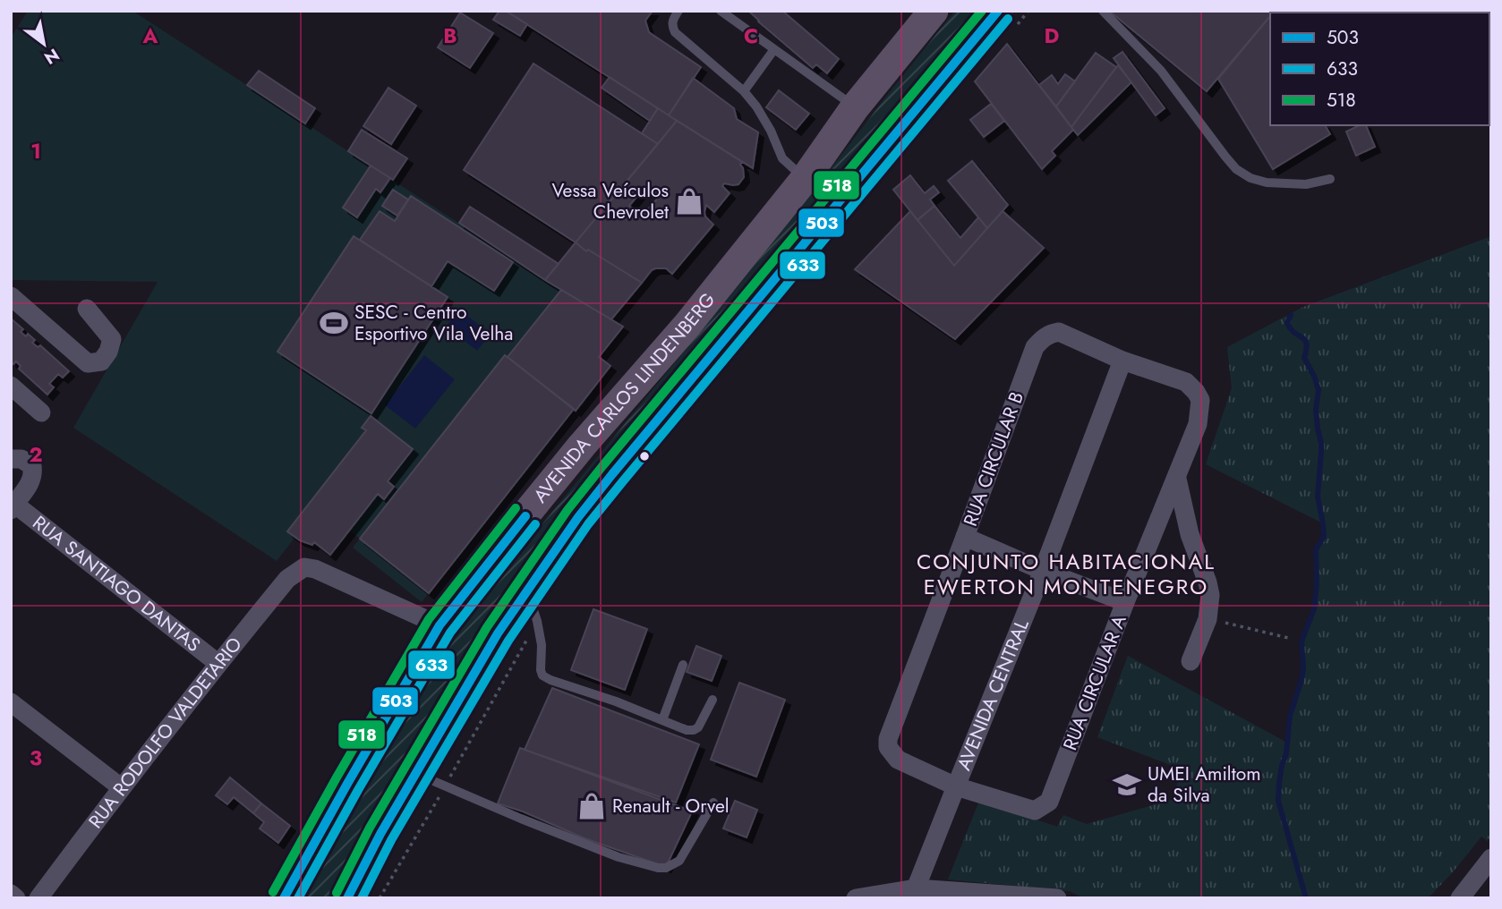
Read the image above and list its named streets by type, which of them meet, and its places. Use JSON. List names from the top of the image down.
{
  "streets": {
    "main road": ["AVENIDA CARLOS LINDENBERG"],
    "street": [
      "RUA CIRCULAR B",
      "RUA SANTIAGO DANTAS",
      "RUA CIRCULAR A",
      "AVENIDA CENTRAL",
      "RUA RODOLFO VALDETARIO"
    ]
  },
  "crossings": [
    ["AVENIDA CARLOS LINDENBERG", "RUA RODOLFO VALDETARIO"],
    ["RUA CIRCULAR B", "RUA CIRCULAR A"],
    ["RUA CIRCULAR B", "AVENIDA CENTRAL"],
    ["RUA SANTIAGO DANTAS", "RUA RODOLFO VALDETARIO"],
    ["RUA CIRCULAR A", "AVENIDA CENTRAL"]
  ],
  "districts": ["CONJUNTO HABITACIONAL EWERTON MONTENEGRO"],
  "places": {
    "shop": ["Vessa Veículos Chevrolet", "Renault - Orvel"],
    "sports": ["SESC - Centro Esportivo Vila Velha"],
    "school or university": ["UMEI Amiltom da Silva"]
  },
  "lines": ["transit line 503", "transit line 518", "transit line 633"],
  "legend": ["503", "633", "518"],
  "north": "bottom right",
  "grid": {
    "columns": [
      "A",
      "B",
      "C",
      "D"
    ],
    "rows": ["1", "2", "3"]
  }
}
